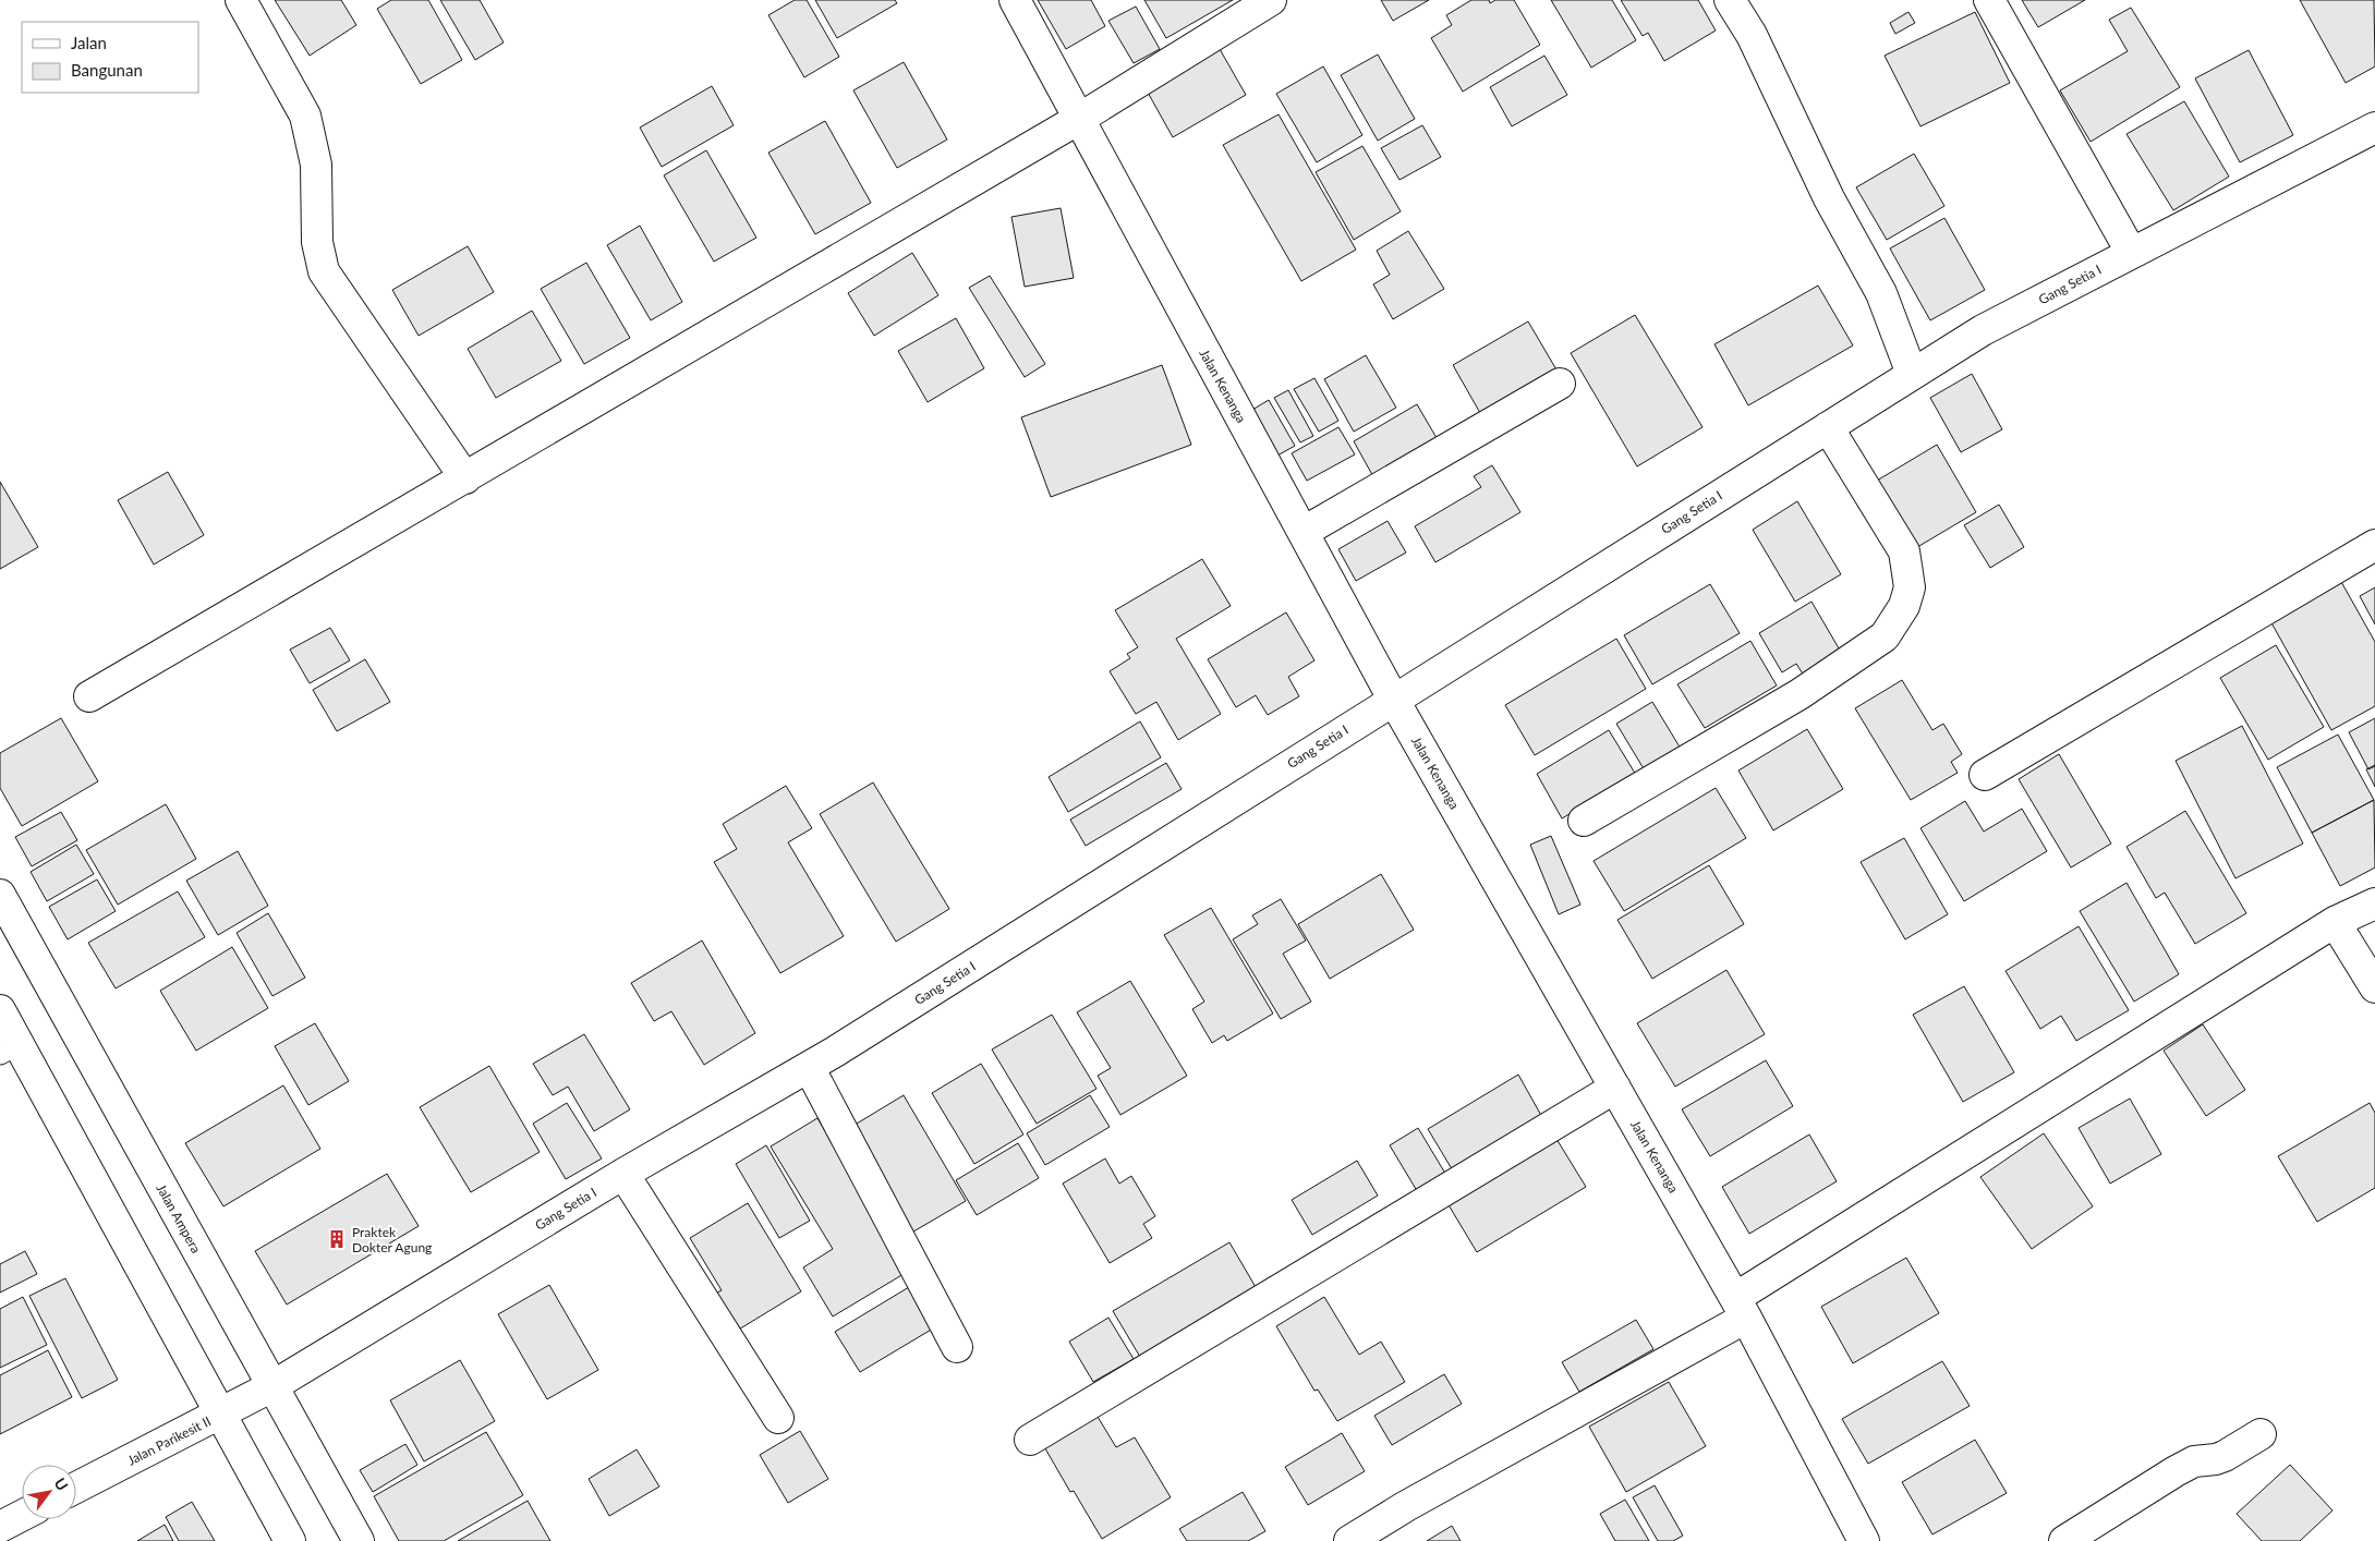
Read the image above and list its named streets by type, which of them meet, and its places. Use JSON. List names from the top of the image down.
{
  "streets": {
    "street": [
      "Gang Setia I",
      "Jalan Kenanga",
      "Jalan Ampera",
      "Jalan Parikesit II"
    ]
  },
  "crossings": [
    ["Gang Setia I", "Jalan Kenanga"],
    ["Gang Setia I", "Jalan Ampera"],
    ["Gang Setia I", "Jalan Parikesit II"],
    ["Jalan Ampera", "Jalan Parikesit II"]
  ],
  "places": {
    "building": ["Praktek Dokter Agung"]
  },
  "legend": ["Jalan", "Bangunan"],
  "north": "top right"
}
